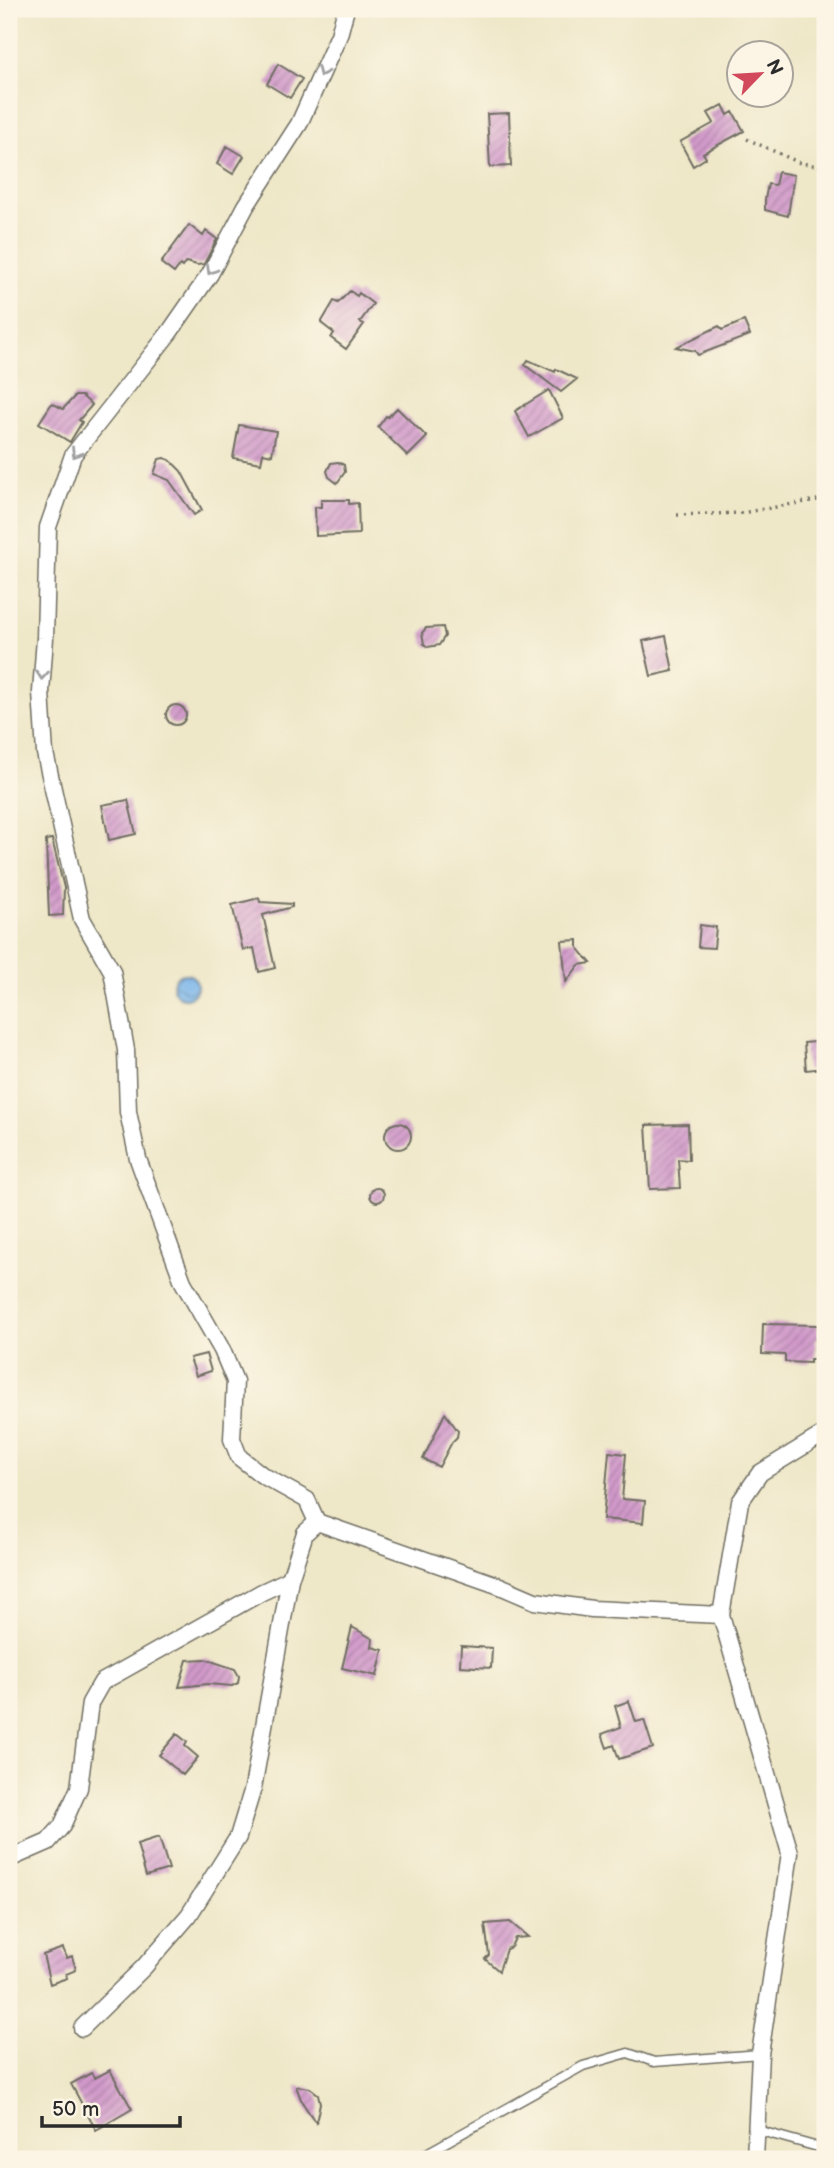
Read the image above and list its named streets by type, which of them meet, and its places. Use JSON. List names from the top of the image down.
{
  "scale_bar": "50 m",
  "north": "top right"
}
